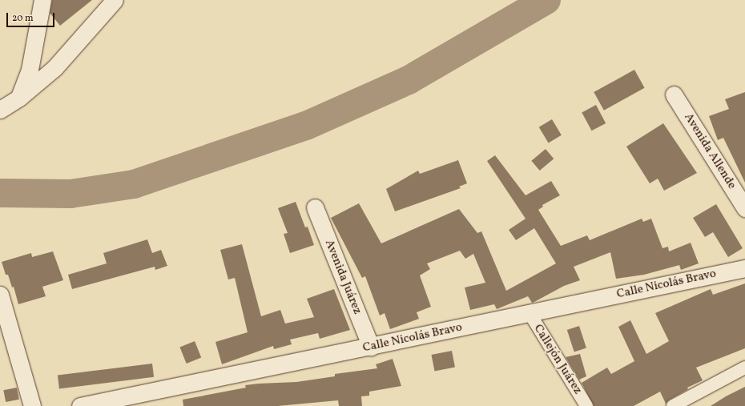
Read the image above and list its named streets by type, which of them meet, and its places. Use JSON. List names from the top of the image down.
{
  "streets": {
    "street": [
      "Avenida Allende",
      "Avenida Juárez",
      "Calle Nicolás Bravo",
      "Callejón Juárez"
    ]
  },
  "crossings": [
    ["Avenida Juárez", "Calle Nicolás Bravo"],
    ["Calle Nicolás Bravo", "Callejón Juárez"]
  ],
  "scale_bar": "20 m"
}
